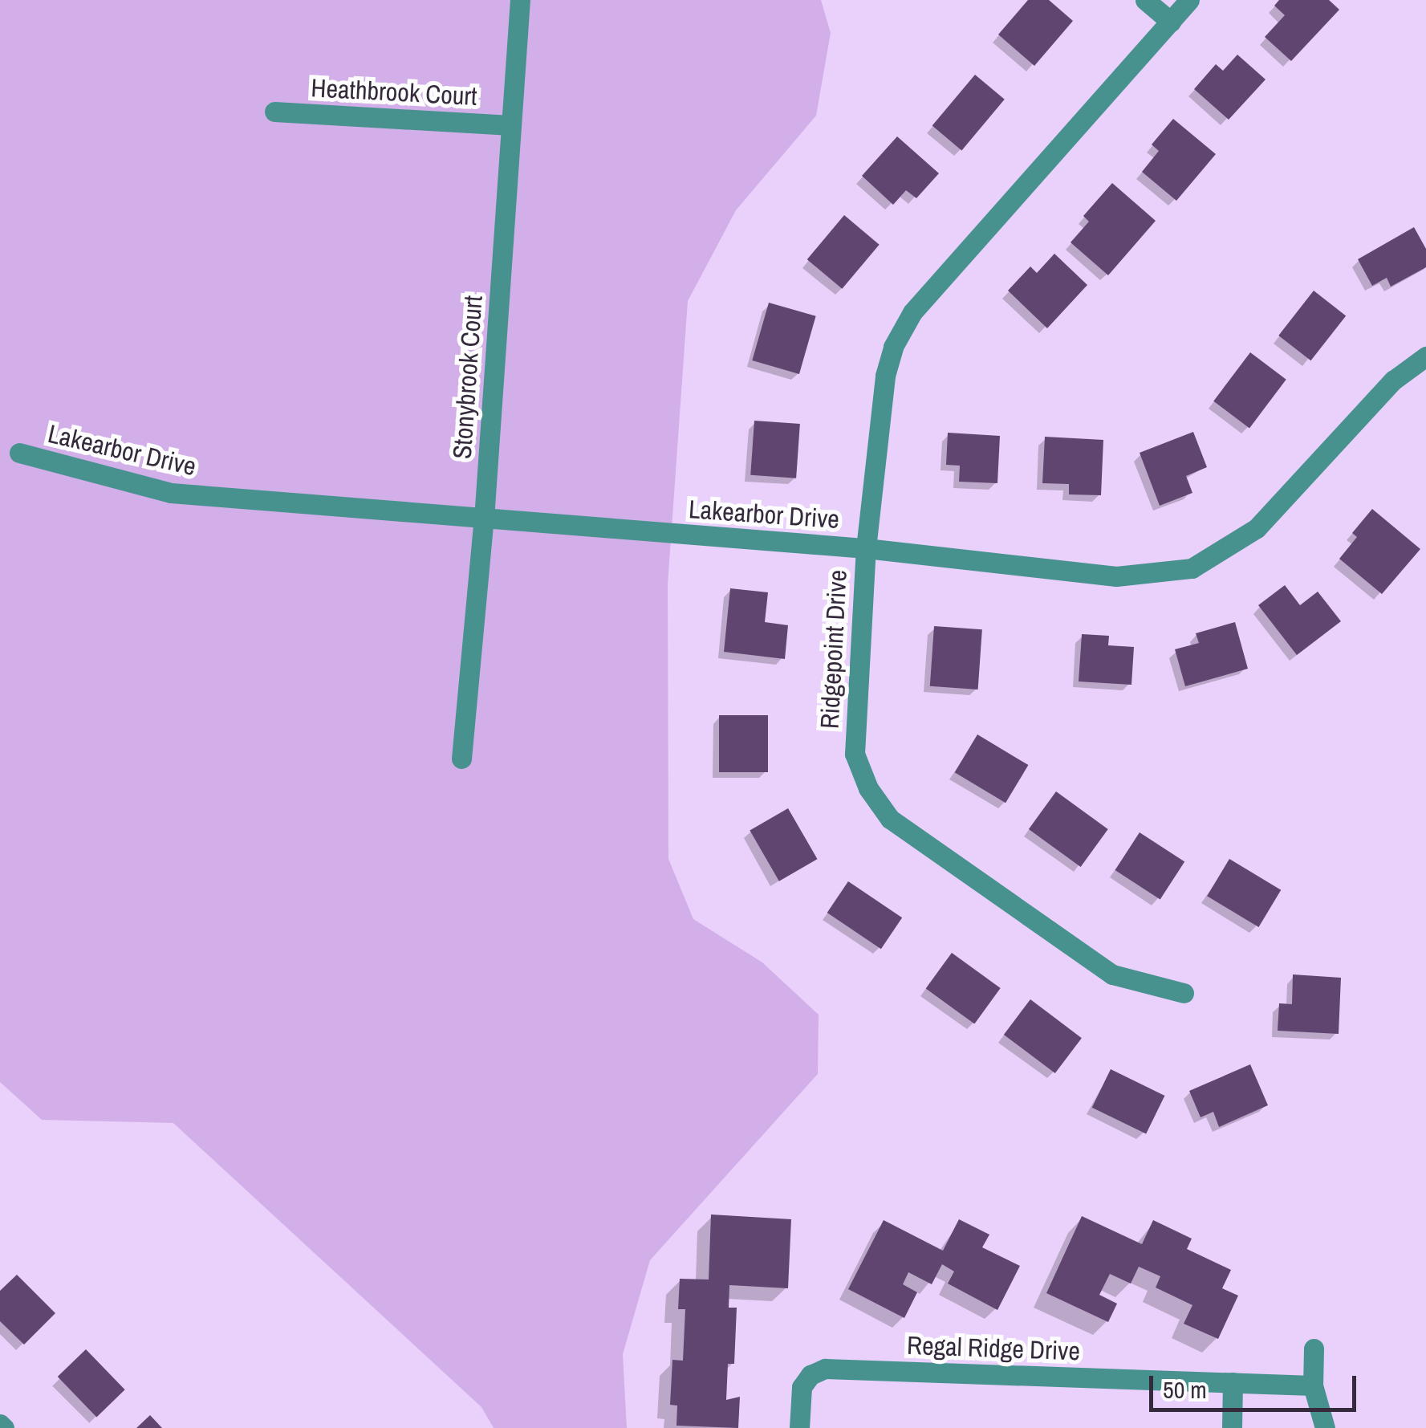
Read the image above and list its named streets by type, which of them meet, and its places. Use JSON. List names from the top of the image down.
{
  "streets": {
    "street": [
      "Heathbrook Court",
      "Stonybrook Court",
      "Lakearbor Drive",
      "Ridgepoint Drive",
      "Regal Ridge Drive"
    ]
  },
  "crossings": [
    ["Heathbrook Court", "Stonybrook Court"],
    ["Stonybrook Court", "Lakearbor Drive"],
    ["Lakearbor Drive", "Ridgepoint Drive"]
  ],
  "scale_bar": "50 m"
}
